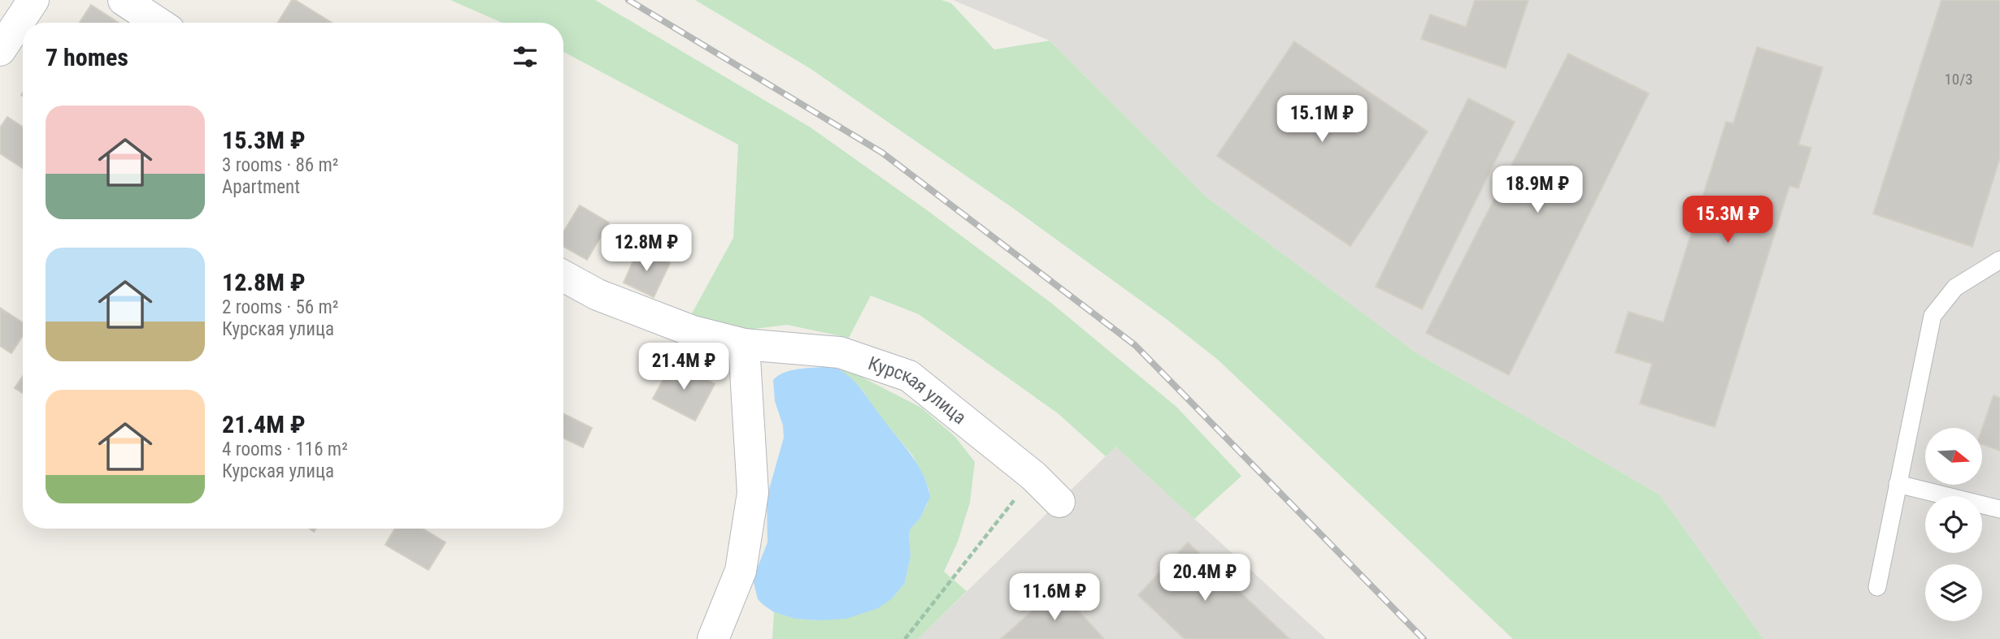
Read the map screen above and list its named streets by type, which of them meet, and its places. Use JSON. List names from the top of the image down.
{
  "streets": {
    "street": ["Курская улица"]
  },
  "house_numbers": ["10/3"],
  "north": "right",
  "page": {
    "heading": "7 homes",
    "list": [
      {
        "name": "15.3M ₽",
        "note": "3 rooms · 86 m² · Apartment"
      },
      {
        "name": "12.8M ₽",
        "note": "2 rooms · 56 m² · Курская улица"
      },
      {
        "name": "21.4M ₽",
        "note": "4 rooms · 116 m² · Курская улица"
      }
    ],
    "price": [
      "15.1M ₽",
      "18.9M ₽",
      "15.3M ₽",
      "12.8M ₽",
      "21.4M ₽",
      "20.4M ₽",
      "11.6M ₽"
    ]
  }
}
